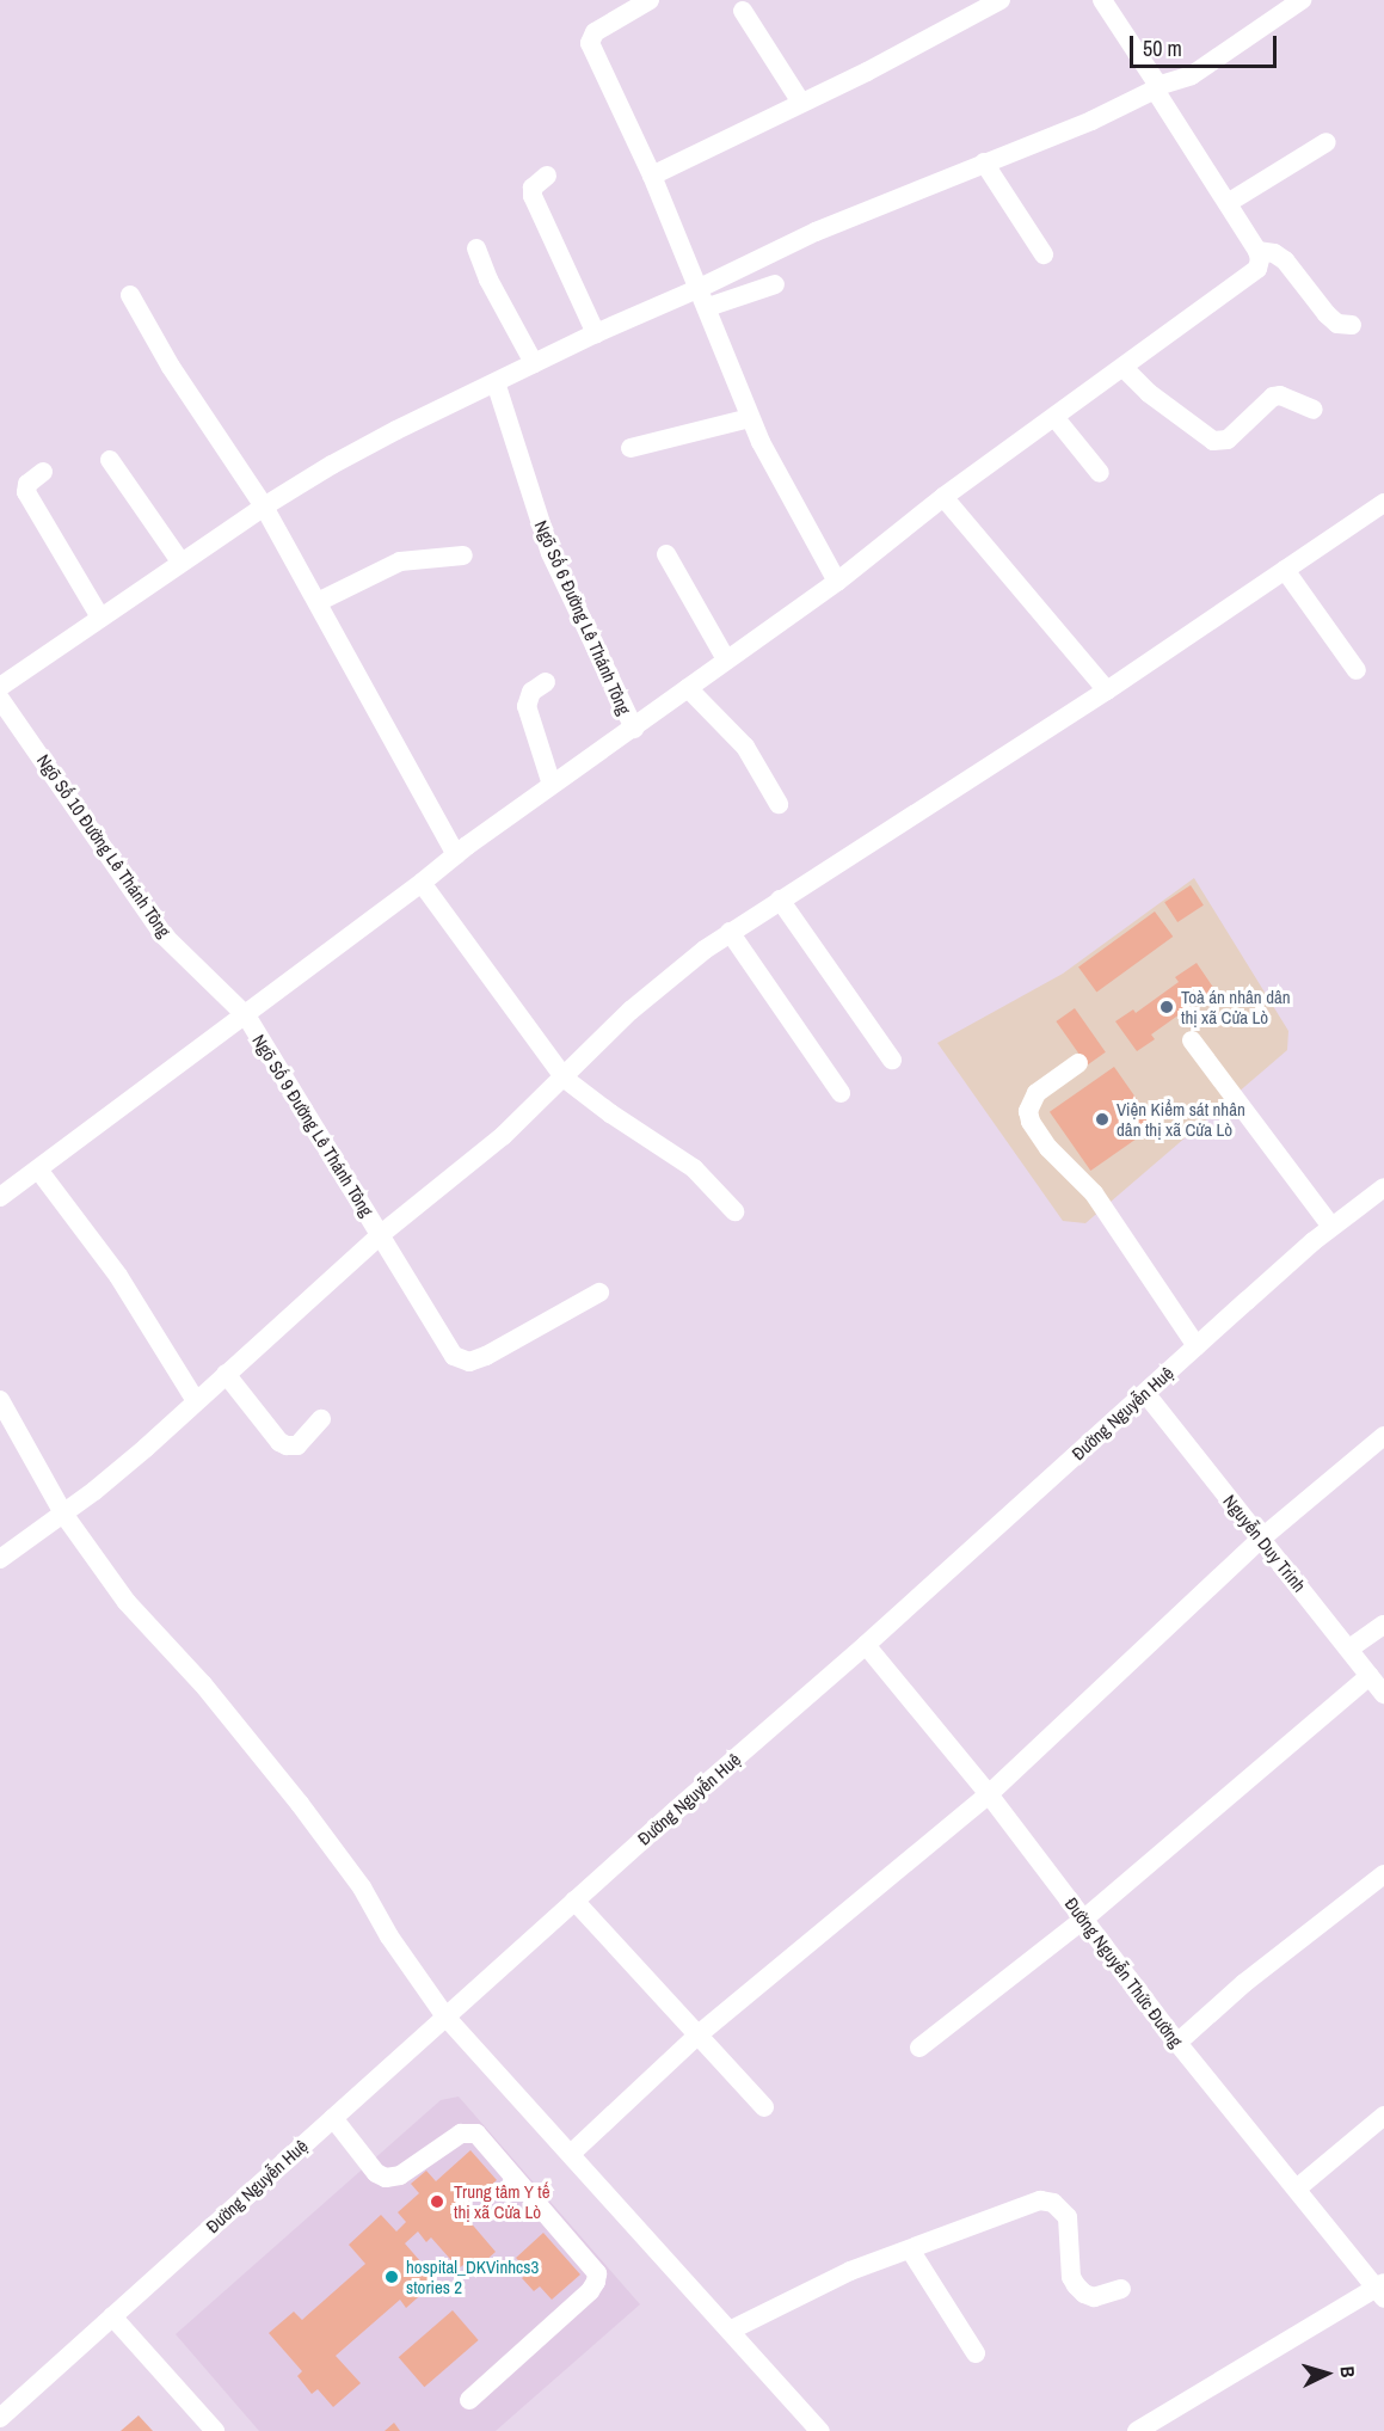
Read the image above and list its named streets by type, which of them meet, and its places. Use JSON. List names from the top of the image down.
{
  "streets": {
    "street": [
      "Ngõ Số 6 Đường Lê Thánh Tông",
      "Ngõ Số 10 Đường Lê Thánh Tông",
      "Ngõ Số 9 Đường Lê Thánh Tông",
      "Đường Nguyễn Huệ",
      "Nguyễn Duy Trinh",
      "Đường Nguyễn Thức Đường"
    ]
  },
  "crossings": [
    ["Ngõ Số 10 Đường Lê Thánh Tông", "Ngõ Số 9 Đường Lê Thánh Tông"],
    ["Đường Nguyễn Huệ", "Nguyễn Duy Trinh"],
    ["Đường Nguyễn Huệ", "Đường Nguyễn Thức Đường"]
  ],
  "places": [
    "Toà án nhân dân thị xã Cửa Lò",
    "Viện Kiểm sát nhân dân thị xã Cửa Lò",
    "Trung tâm Y tế thị xã Cửa Lò",
    "hospital_DKVinhcs3 stories 2"
  ],
  "scale_bar": "50 m",
  "north": "right"
}
